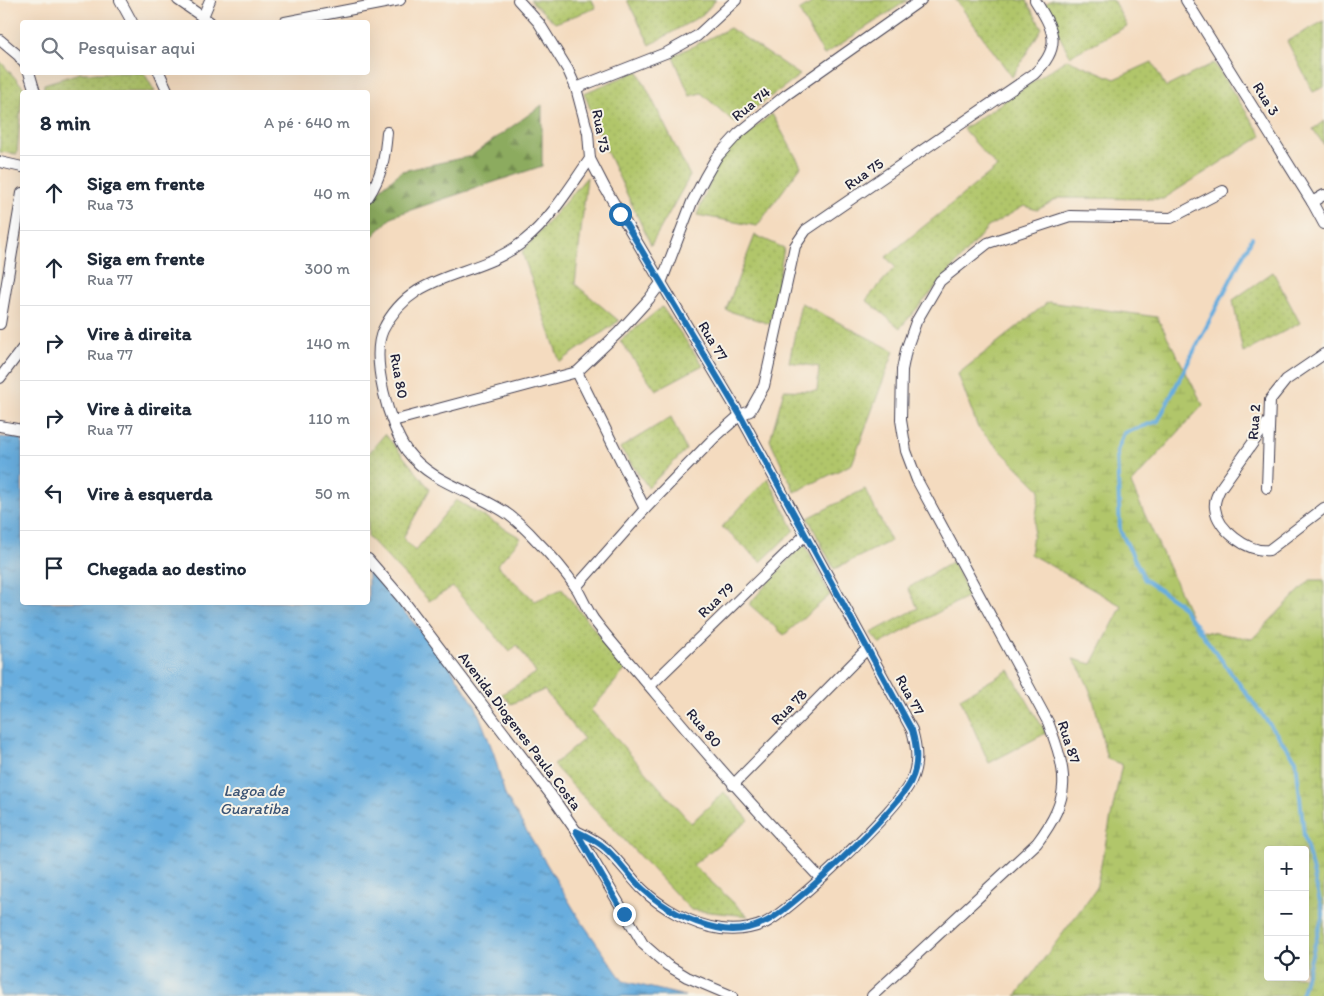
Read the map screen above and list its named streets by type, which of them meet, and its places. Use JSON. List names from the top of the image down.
{
  "streets": {
    "street": [
      "Rua 3",
      "Rua 74",
      "Rua 73",
      "Rua 75",
      "Rua 77",
      "Rua 80",
      "Rua 2",
      "Rua 79",
      "Rua 78",
      "Avenida Diogenes Paula Costa",
      "Rua 87"
    ]
  },
  "crossings": [
    ["Rua 74", "Rua 73"],
    ["Rua 74", "Rua 77"],
    ["Rua 73", "Rua 77"],
    ["Rua 73", "Rua 80"],
    ["Rua 75", "Rua 77"],
    ["Rua 77", "Rua 80"],
    ["Rua 77", "Rua 79"],
    ["Rua 77", "Rua 78"],
    ["Rua 77", "Avenida Diogenes Paula Costa"],
    ["Rua 80", "Rua 79"],
    ["Rua 80", "Rua 78"]
  ],
  "water": ["Lagoa de Guaratiba"],
  "page": {
    "search": "Pesquisar aqui",
    "heading": ["8 min", "A pé · 640 m"],
    "list": [
      ["Siga em frente", "Rua 73", "40 m"],
      ["Siga em frente", "Rua 77", "300 m"],
      ["Vire à direita", "Rua 77", "140 m"],
      ["Vire à direita", "Rua 77", "110 m"],
      ["Vire à esquerda", "50 m"],
      "Chegada ao destino"
    ],
    "map_buttons": ["+", "−"]
  }
}
